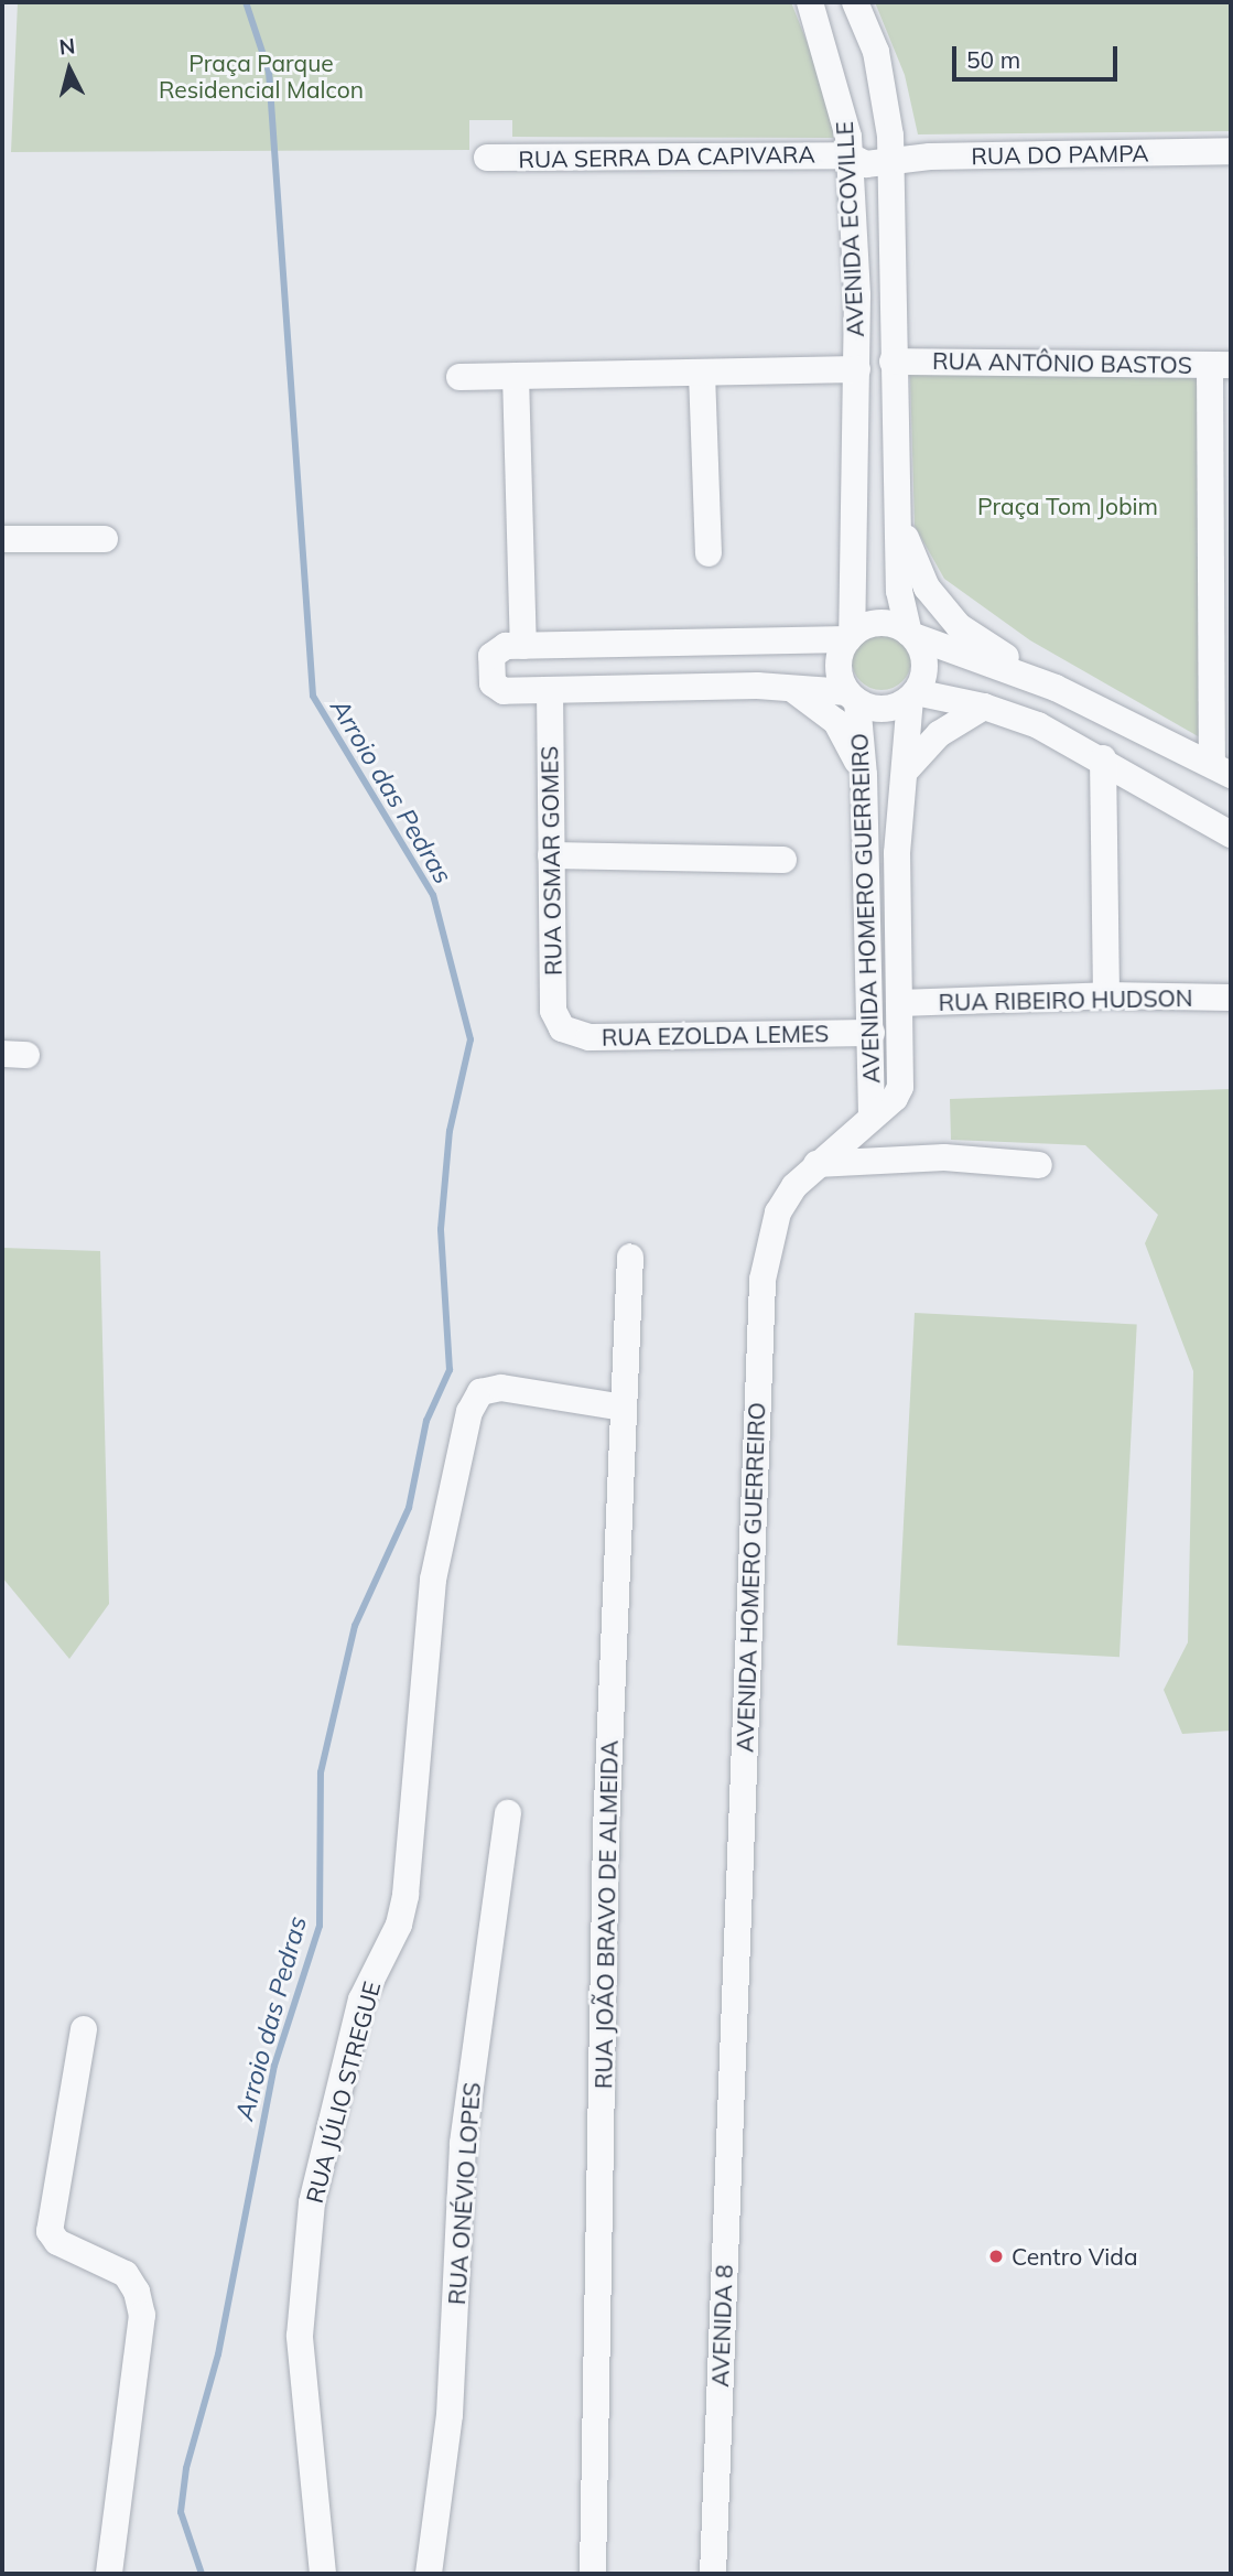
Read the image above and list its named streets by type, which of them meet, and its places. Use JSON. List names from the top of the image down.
{
  "streets": {
    "street": [
      "RUA DO PAMPA",
      "RUA SERRA DA CAPIVARA",
      "AVENIDA ECOVILLE",
      "RUA ANTÔNIO BASTOS",
      "RUA OSMAR GOMES",
      "AVENIDA HOMERO GUERREIRO",
      "RUA RIBEIRO HUDSON",
      "RUA EZOLDA LEMES",
      "RUA JOÃO BRAVO DE ALMEIDA",
      "RUA JÚLIO STREGUE",
      "RUA ONÉVIO LOPES",
      "AVENIDA 8"
    ]
  },
  "crossings": [
    ["RUA DO PAMPA", "RUA SERRA DA CAPIVARA"],
    ["RUA DO PAMPA", "AVENIDA ECOVILLE"],
    ["RUA SERRA DA CAPIVARA", "AVENIDA ECOVILLE"],
    ["AVENIDA ECOVILLE", "RUA ANTÔNIO BASTOS"],
    ["RUA OSMAR GOMES", "RUA EZOLDA LEMES"],
    ["AVENIDA HOMERO GUERREIRO", "RUA RIBEIRO HUDSON"],
    ["AVENIDA HOMERO GUERREIRO", "RUA EZOLDA LEMES"],
    ["AVENIDA HOMERO GUERREIRO", "AVENIDA 8"],
    ["RUA JOÃO BRAVO DE ALMEIDA", "RUA JÚLIO STREGUE"]
  ],
  "water": ["Arroio das Pedras"],
  "parks": ["Praça Parque Residencial Malcon", "Praça Tom Jobim"],
  "places": ["Centro Vida"],
  "scale_bar": "50 m",
  "north": "top"
}
